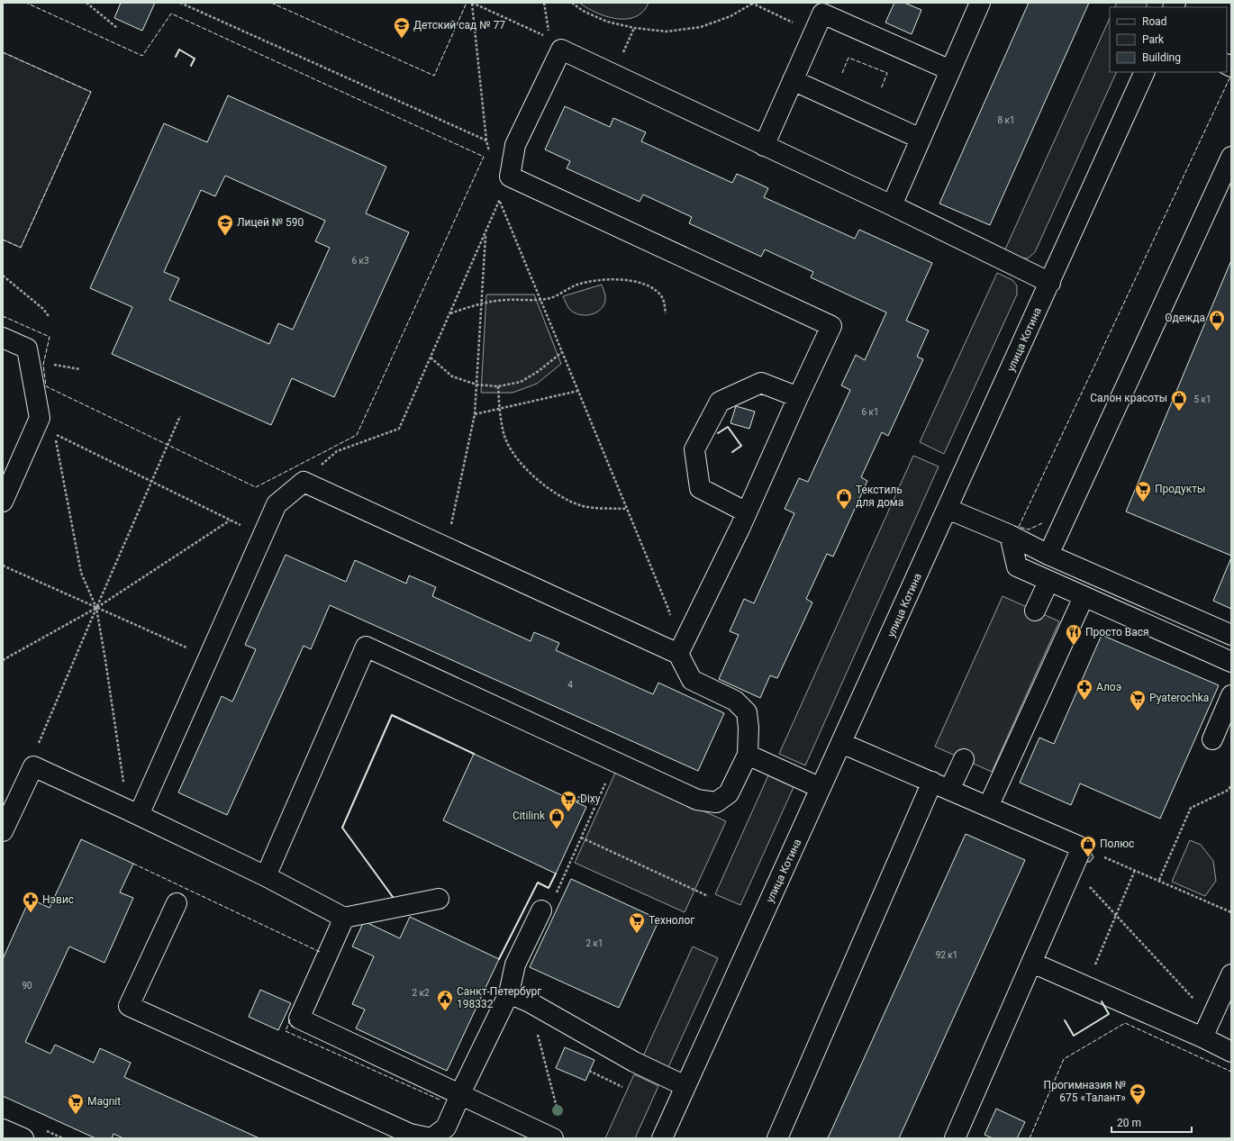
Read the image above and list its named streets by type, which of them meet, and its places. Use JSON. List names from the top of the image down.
{
  "streets": {
    "street": ["улица Котина"]
  },
  "places": {
    "school or university": ["Детский сад № 77", "Лицей № 590", "Прогимназия № 675 «Талант»"],
    "shop": [
      "Одежда",
      "Салон красоты",
      "Текстиль для дома",
      "Citilink",
      "Полюс"
    ],
    "supermarket": [
      "Продукты",
      "Pyaterochka",
      "Dixy",
      "Технолог",
      "Magnit"
    ],
    "restaurant": ["Просто Вася"],
    "pharmacy": ["Алоэ", "Нэвис"],
    "public building": ["Санкт-Петербург 198332"]
  },
  "house_numbers": [
    "8 к1",
    "6 к3",
    "5 к1",
    "6 к1",
    "4",
    "2 к1",
    "92 к1",
    "90",
    "2 к2"
  ],
  "legend": ["Road", "Park", "Building"],
  "scale_bar": "20 m"
}
